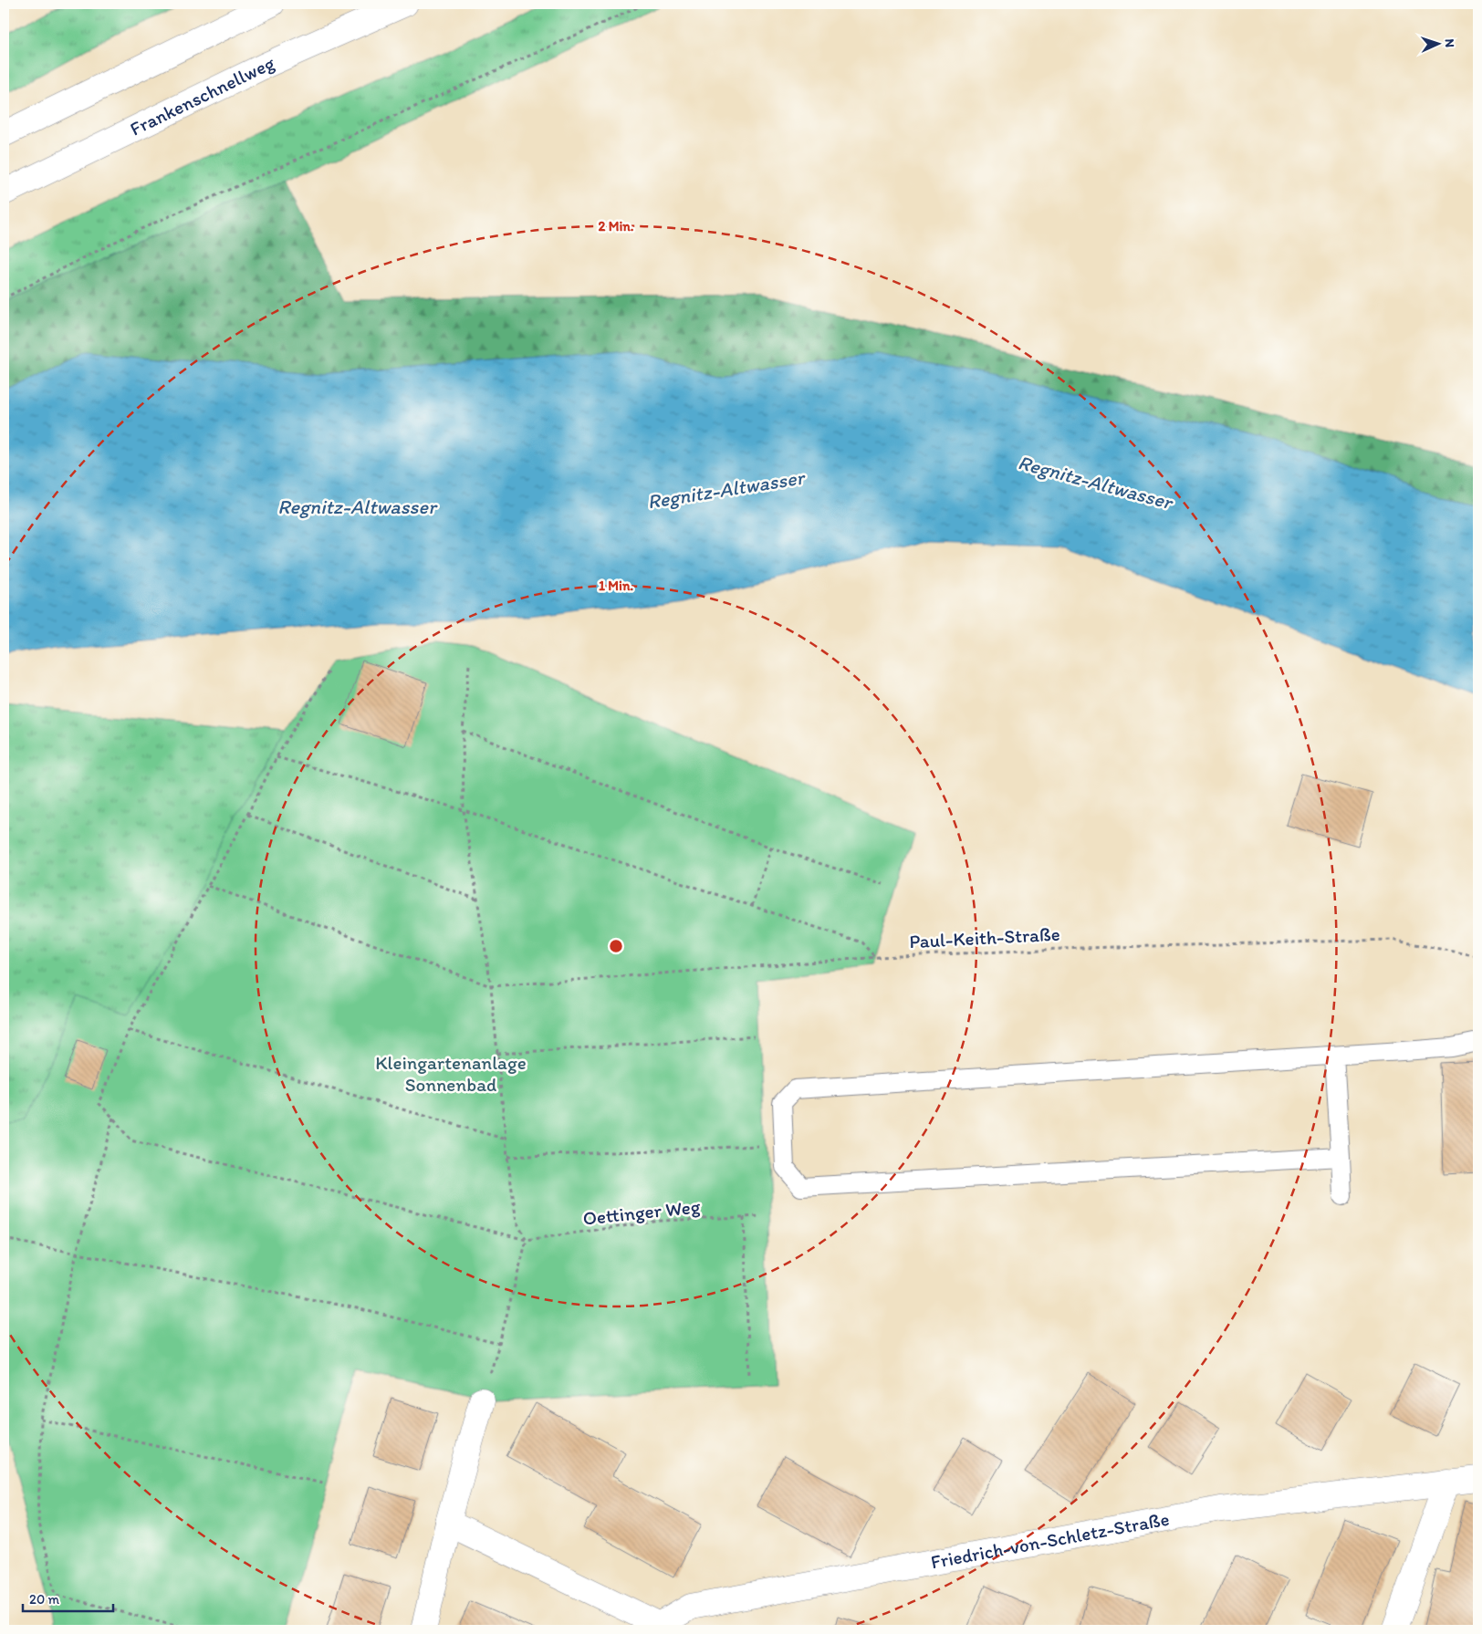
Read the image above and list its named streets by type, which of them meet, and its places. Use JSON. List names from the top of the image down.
{
  "streets": {
    "main road": ["Frankenschnellweg", "Friedrich-von-Schletz-Straße"],
    "path": ["Paul-Keith-Straße", "Oettinger Weg"]
  },
  "water": ["Regnitz-Altwasser"],
  "parks": ["Kleingartenanlage Sonnenbad"],
  "scale_bar": "20 m",
  "north": "right",
  "rings": ["2 Min.", "1 Min."]
}
